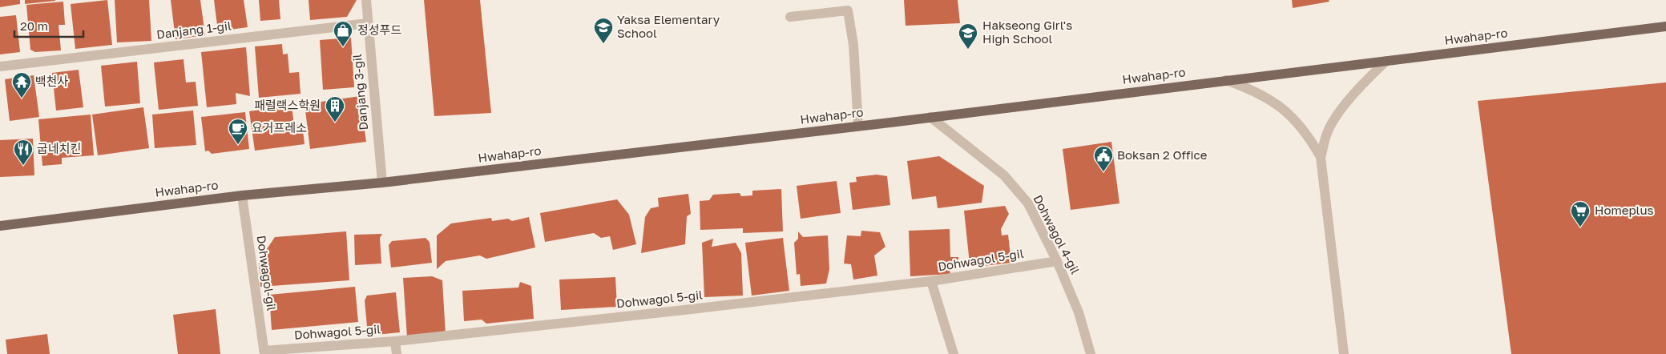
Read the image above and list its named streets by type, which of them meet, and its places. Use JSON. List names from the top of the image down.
{
  "streets": {
    "main road": ["Hwahap-ro"],
    "street": [
      "Danjang 1-gil",
      "Danjang 3-gil",
      "Dohwagol 4-gil",
      "Dohwagol 5-gil",
      "Dohwagol-gil"
    ]
  },
  "crossings": [
    ["Danjang 1-gil", "Danjang 3-gil"],
    ["Hwahap-ro", "Danjang 3-gil"],
    ["Hwahap-ro", "Dohwagol 4-gil"],
    ["Hwahap-ro", "Dohwagol-gil"],
    ["Dohwagol 4-gil", "Dohwagol 5-gil"],
    ["Dohwagol 5-gil", "Dohwagol-gil"]
  ],
  "places": {
    "school or university": ["Yaksa Elementary School", "Hakseong Girl's High School"],
    "shop": ["정성푸드"],
    "temple": ["백천사"],
    "building": ["패럴랙스학원"],
    "cafe": ["요거프레소"],
    "restaurant": ["굽네치킨"],
    "public building": ["Boksan 2 Office"],
    "supermarket": ["Homeplus"]
  },
  "scale_bar": "20 m"
}
